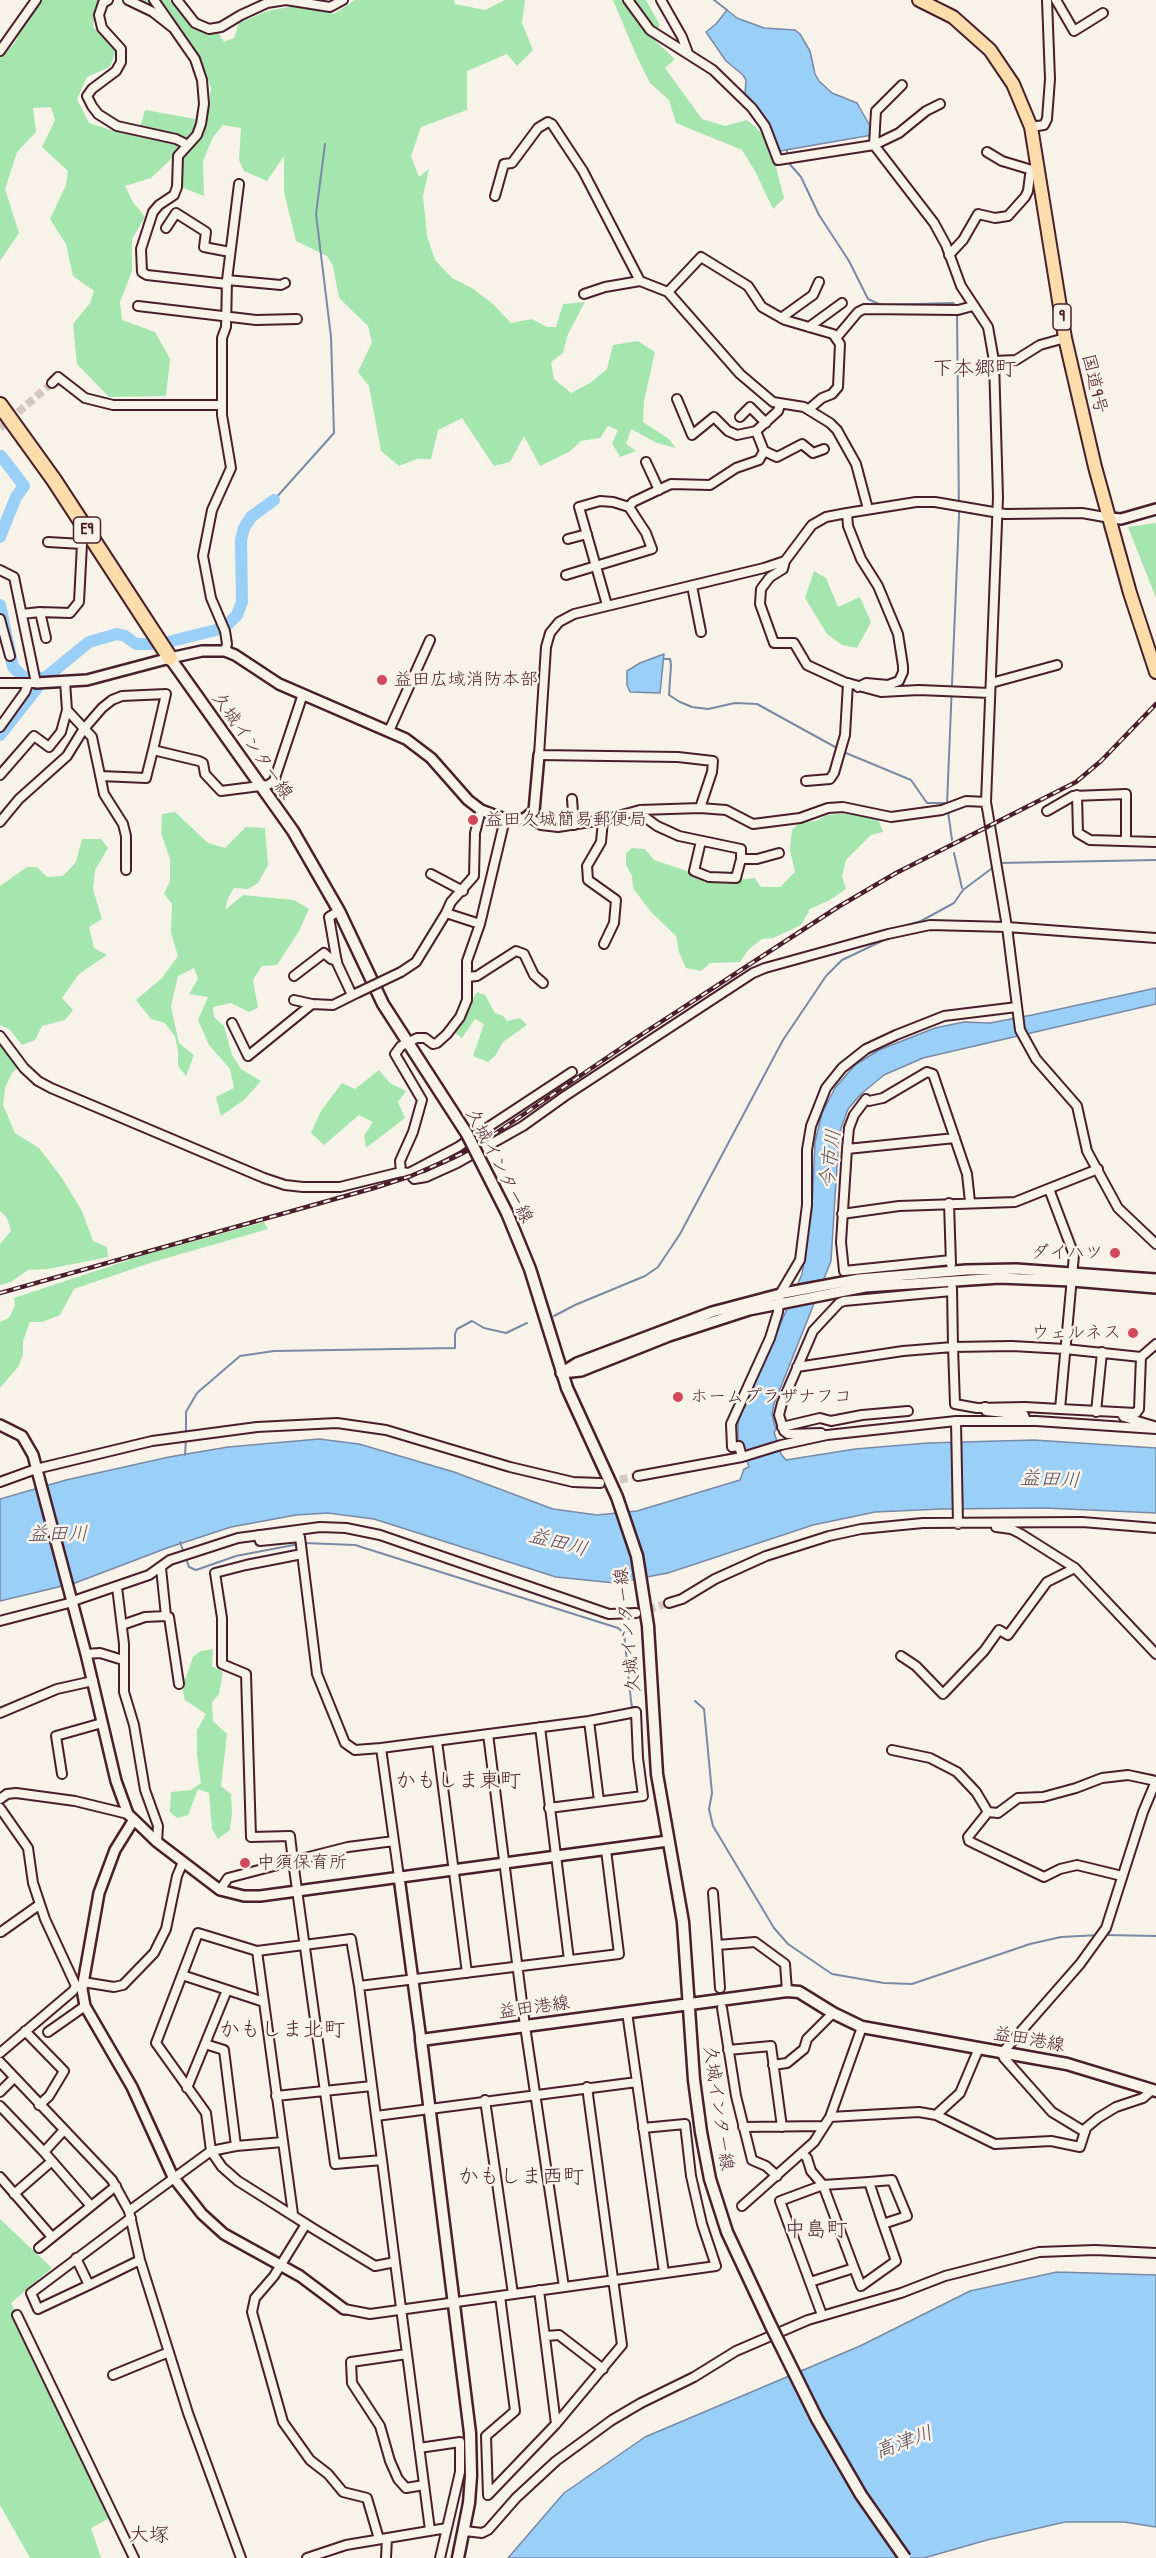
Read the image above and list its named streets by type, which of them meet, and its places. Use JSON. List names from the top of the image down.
{
  "streets": {
    "highway": ["9", "国道9号", "E9"],
    "main road": ["久城インター線", "益田港線"]
  },
  "crossings": [
    ["E9", "久城インター線"],
    ["久城インター線", "益田港線"]
  ],
  "districts": [
    "下本郷町",
    "かもしま東町",
    "かもしま北町",
    "かもしま西町",
    "中島町",
    "大塚"
  ],
  "water": ["今市川", "益田川", "高津川"],
  "places": [
    "益田広域消防本部",
    "益田久城簡易郵便局",
    "ダイハツ",
    "ウェルネス",
    "ホームプラザナフコ",
    "中須保育所"
  ]
}
